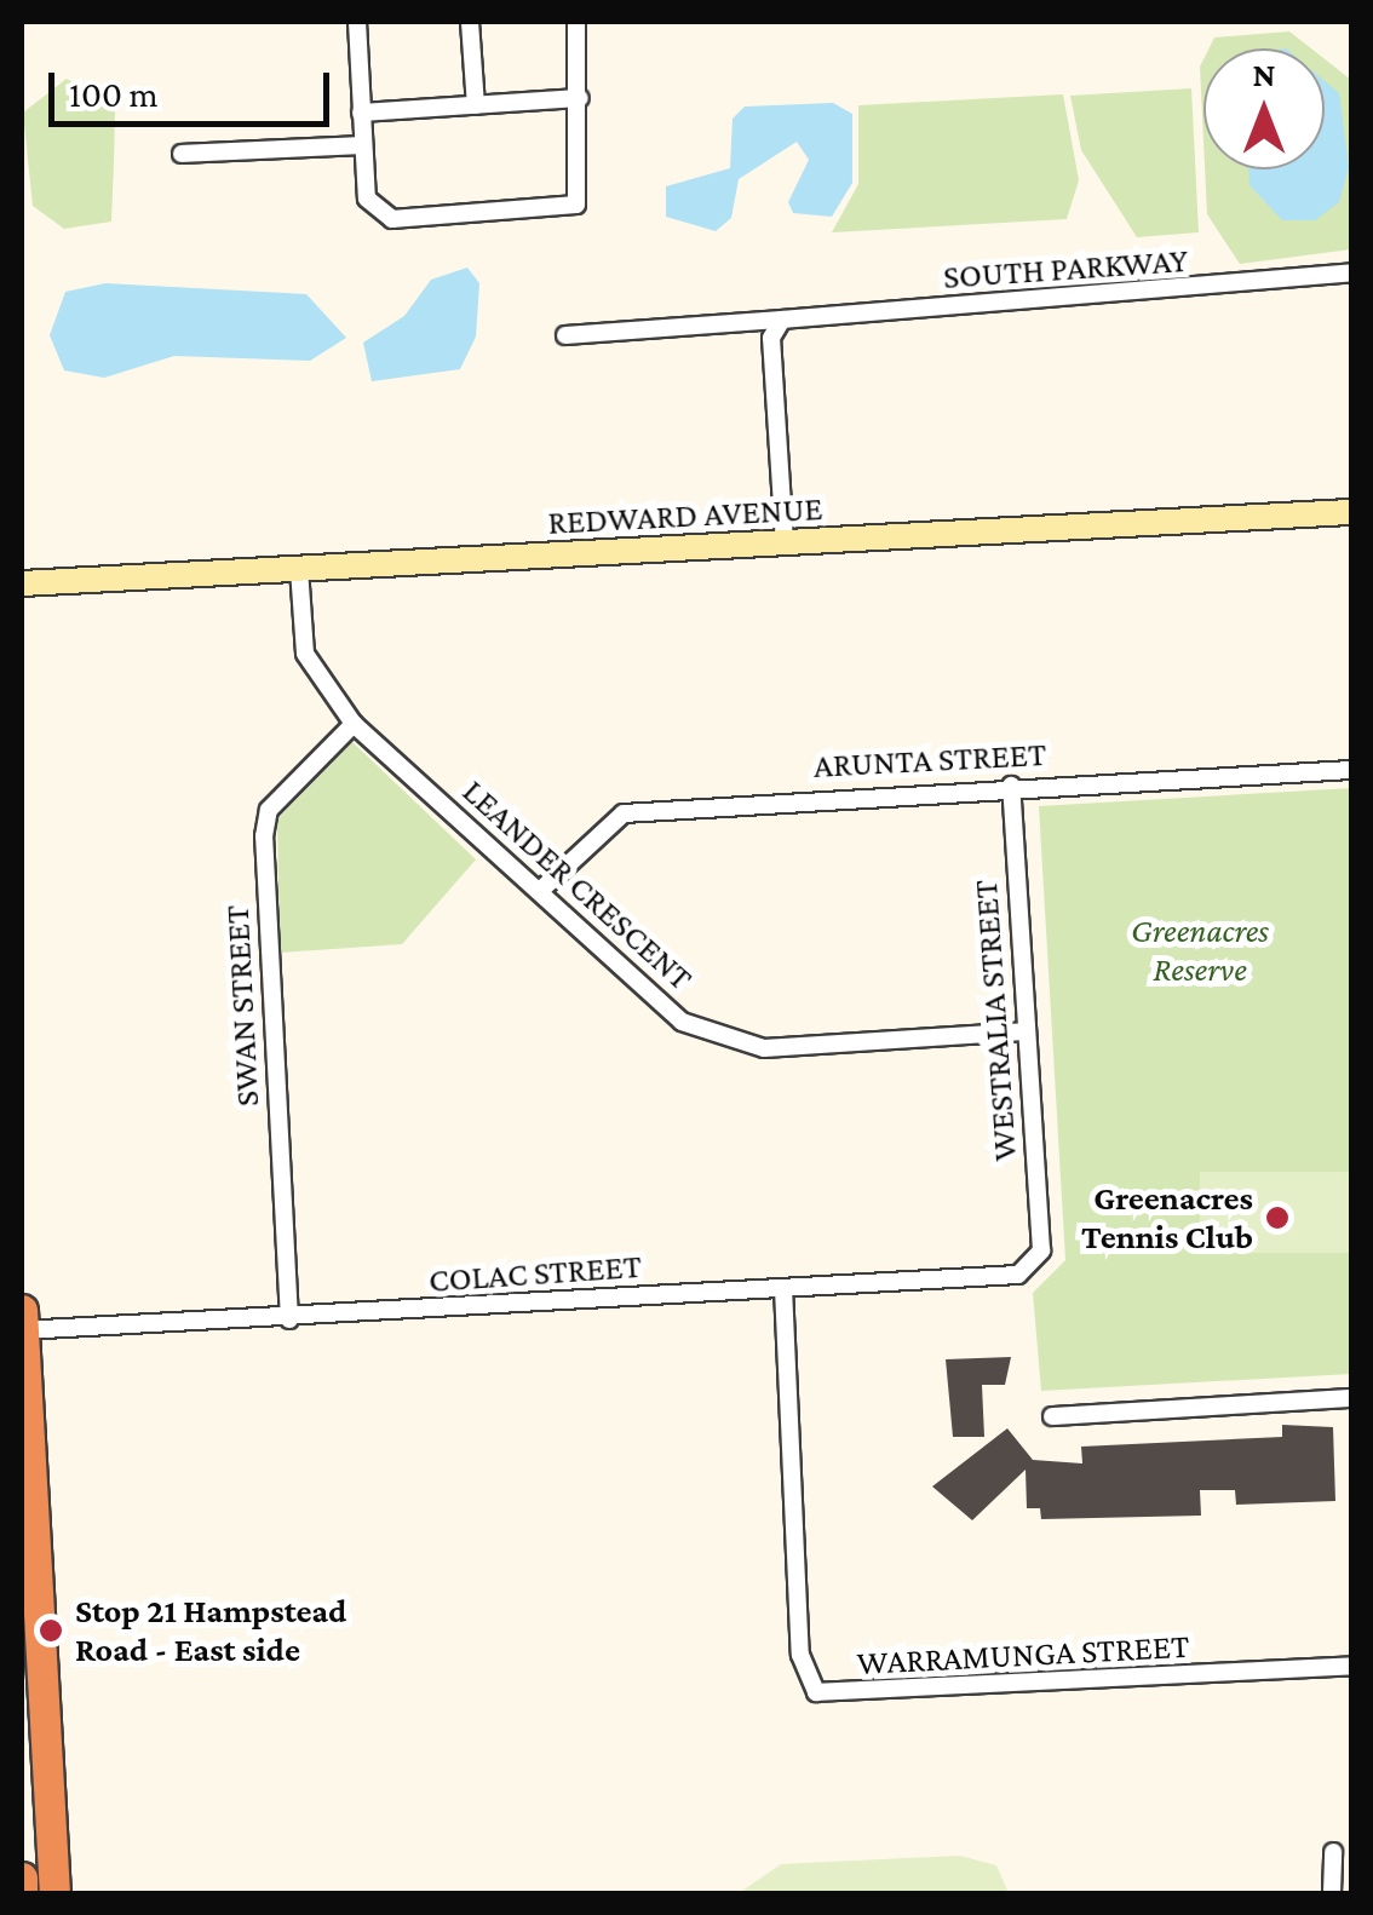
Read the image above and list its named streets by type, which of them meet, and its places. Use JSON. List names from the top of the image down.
{
  "streets": {
    "street": [
      "SOUTH PARKWAY",
      "REDWARD AVENUE",
      "ARUNTA STREET",
      "LEANDER CRESCENT",
      "SWAN STREET",
      "WESTRALIA STREET",
      "COLAC STREET",
      "WARRAMUNGA STREET"
    ]
  },
  "crossings": [
    ["REDWARD AVENUE", "LEANDER CRESCENT"],
    ["ARUNTA STREET", "LEANDER CRESCENT"],
    ["ARUNTA STREET", "WESTRALIA STREET"],
    ["LEANDER CRESCENT", "SWAN STREET"],
    ["LEANDER CRESCENT", "WESTRALIA STREET"],
    ["SWAN STREET", "COLAC STREET"],
    ["WESTRALIA STREET", "COLAC STREET"],
    ["COLAC STREET", "WARRAMUNGA STREET"]
  ],
  "parks": ["Greenacres Reserve"],
  "places": ["Greenacres Tennis Club", "Stop 21 Hampstead Road - East side"],
  "scale_bar": "100 m",
  "north": "top"
}
